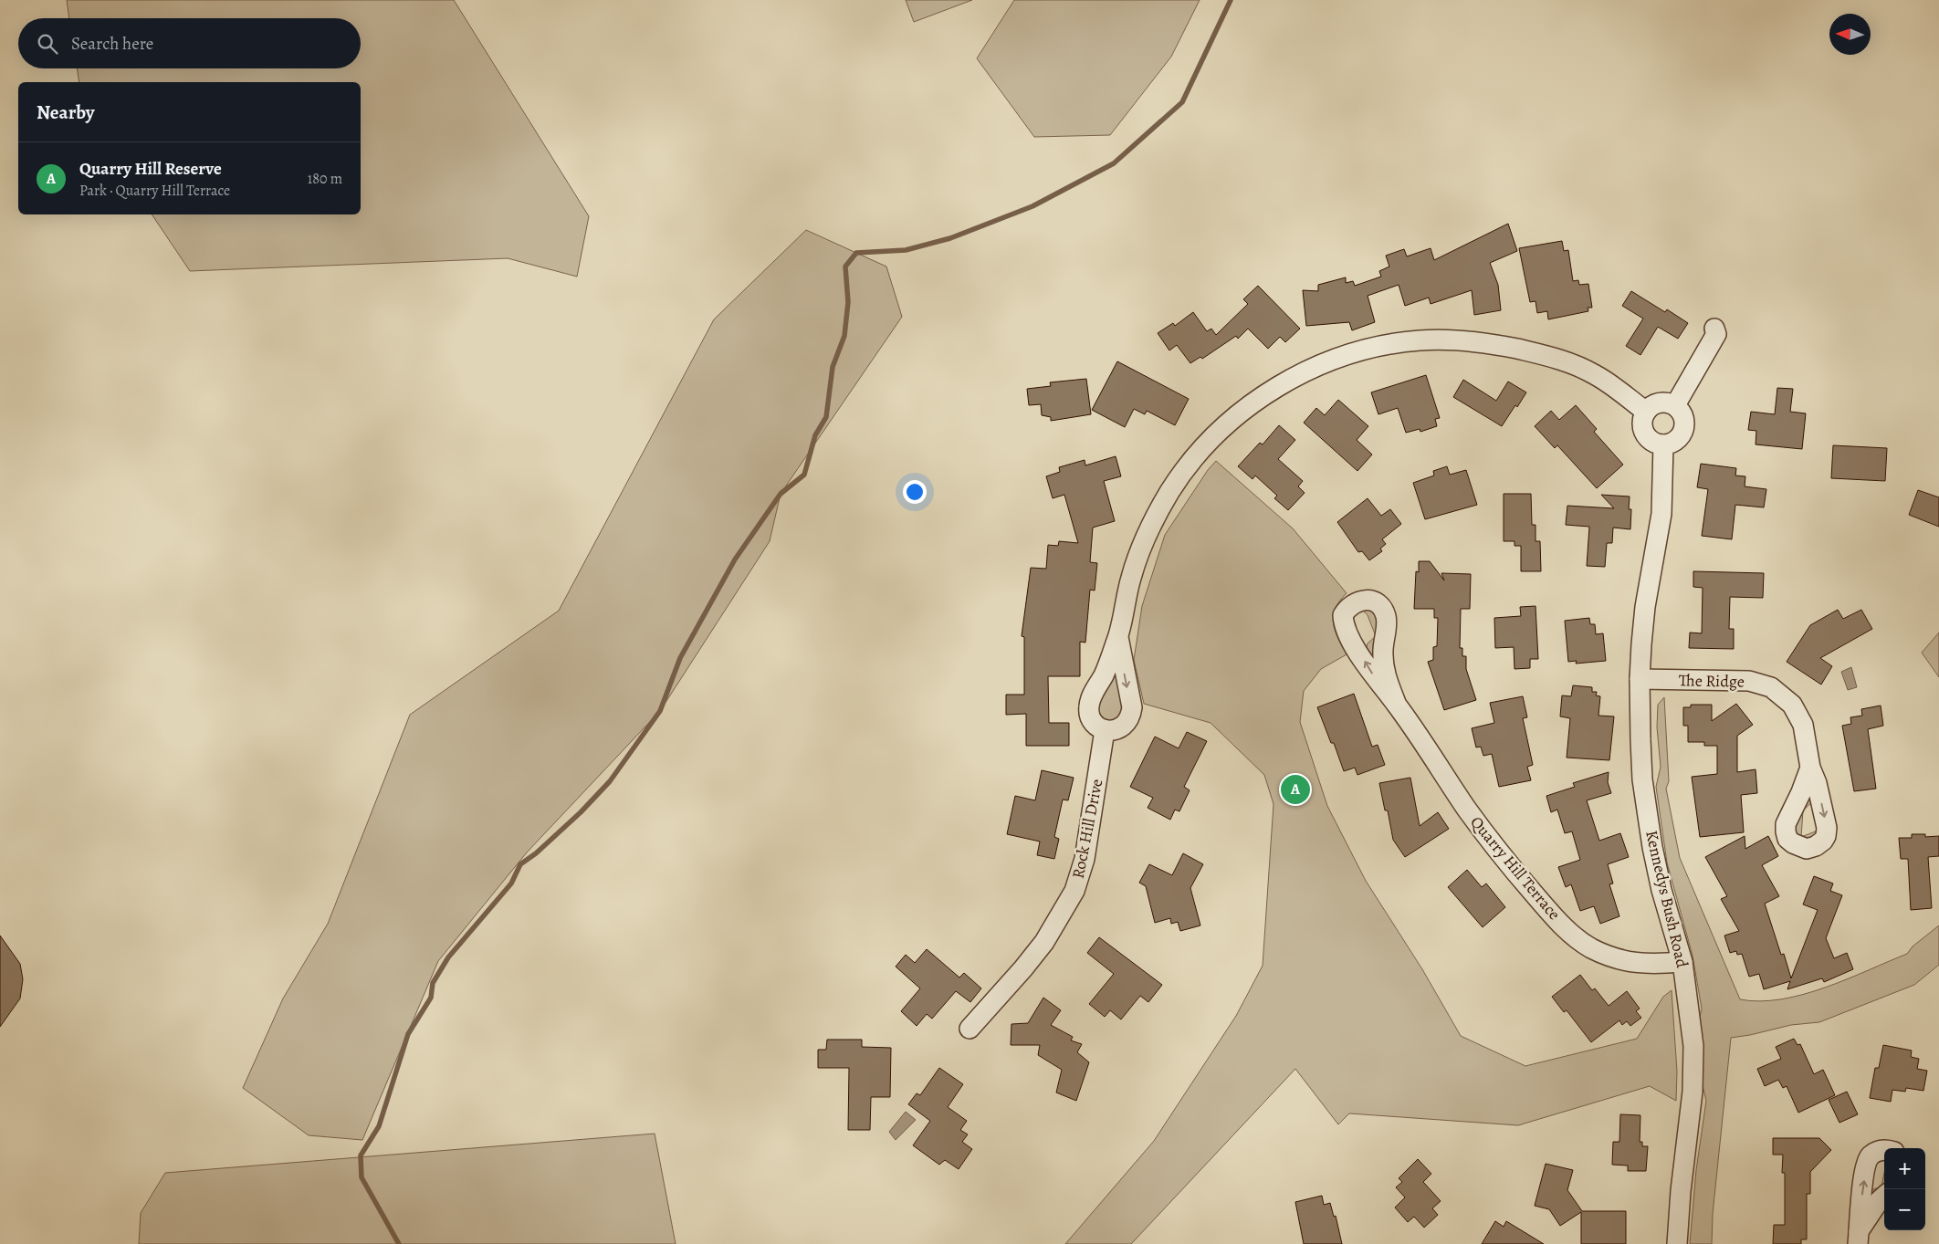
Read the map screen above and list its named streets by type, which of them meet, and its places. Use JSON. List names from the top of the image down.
{
  "streets": {
    "street": [
      "The Ridge",
      "Rock Hill Drive",
      "Quarry Hill Terrace",
      "Kennedys Bush Road"
    ]
  },
  "crossings": [
    ["The Ridge", "Kennedys Bush Road"],
    ["Quarry Hill Terrace", "Kennedys Bush Road"]
  ],
  "north": "left",
  "page": {
    "search": "Search here",
    "heading": "Nearby",
    "list": [
      {
        "mark": "A",
        "name": "Quarry Hill Reserve",
        "note": "Park · Quarry Hill Terrace",
        "value": "180 m"
      }
    ],
    "pins": "A",
    "map_buttons": ["+", "−"]
  }
}
